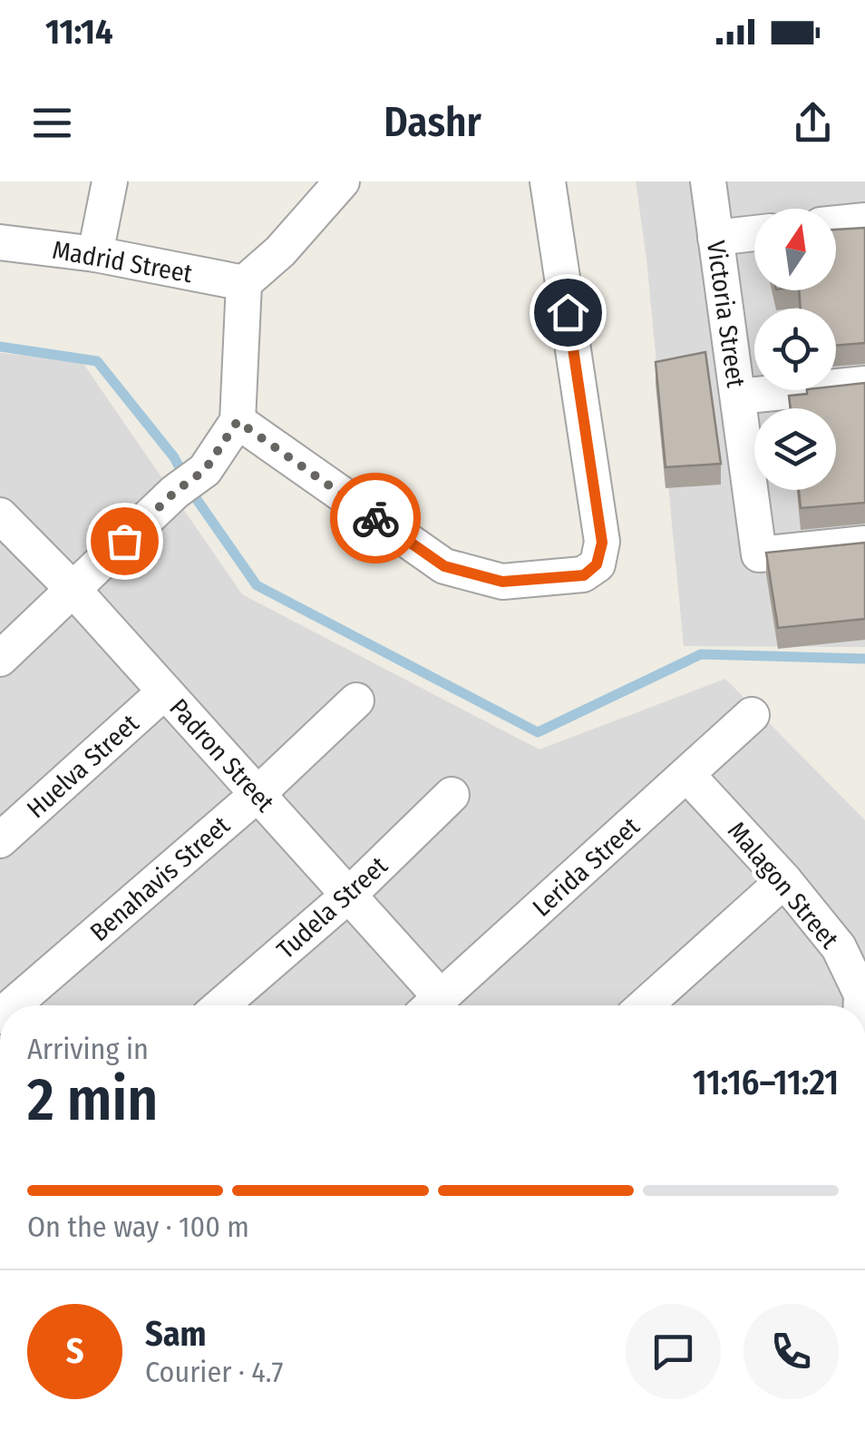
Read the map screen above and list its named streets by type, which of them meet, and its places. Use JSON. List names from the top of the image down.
{
  "streets": {
    "street": [
      "Madrid Street",
      "Victoria Street",
      "Padron Street",
      "Huelva Street",
      "Lerida Street",
      "Benahavis Street",
      "Malagon Street",
      "Tudela Street"
    ]
  },
  "crossings": [
    ["Padron Street", "Huelva Street"],
    ["Padron Street", "Benahavis Street"],
    ["Padron Street", "Tudela Street"],
    ["Lerida Street", "Malagon Street"]
  ],
  "north": "top",
  "page": {
    "status": "11:14",
    "header": "Dashr",
    "heading": ["2 min", "Arriving in", "11:16–11:21"],
    "panel": ["Sam", "Courier · 4.7"],
    "bar": "On the way · 100 m",
    "round": "S"
  }
}
